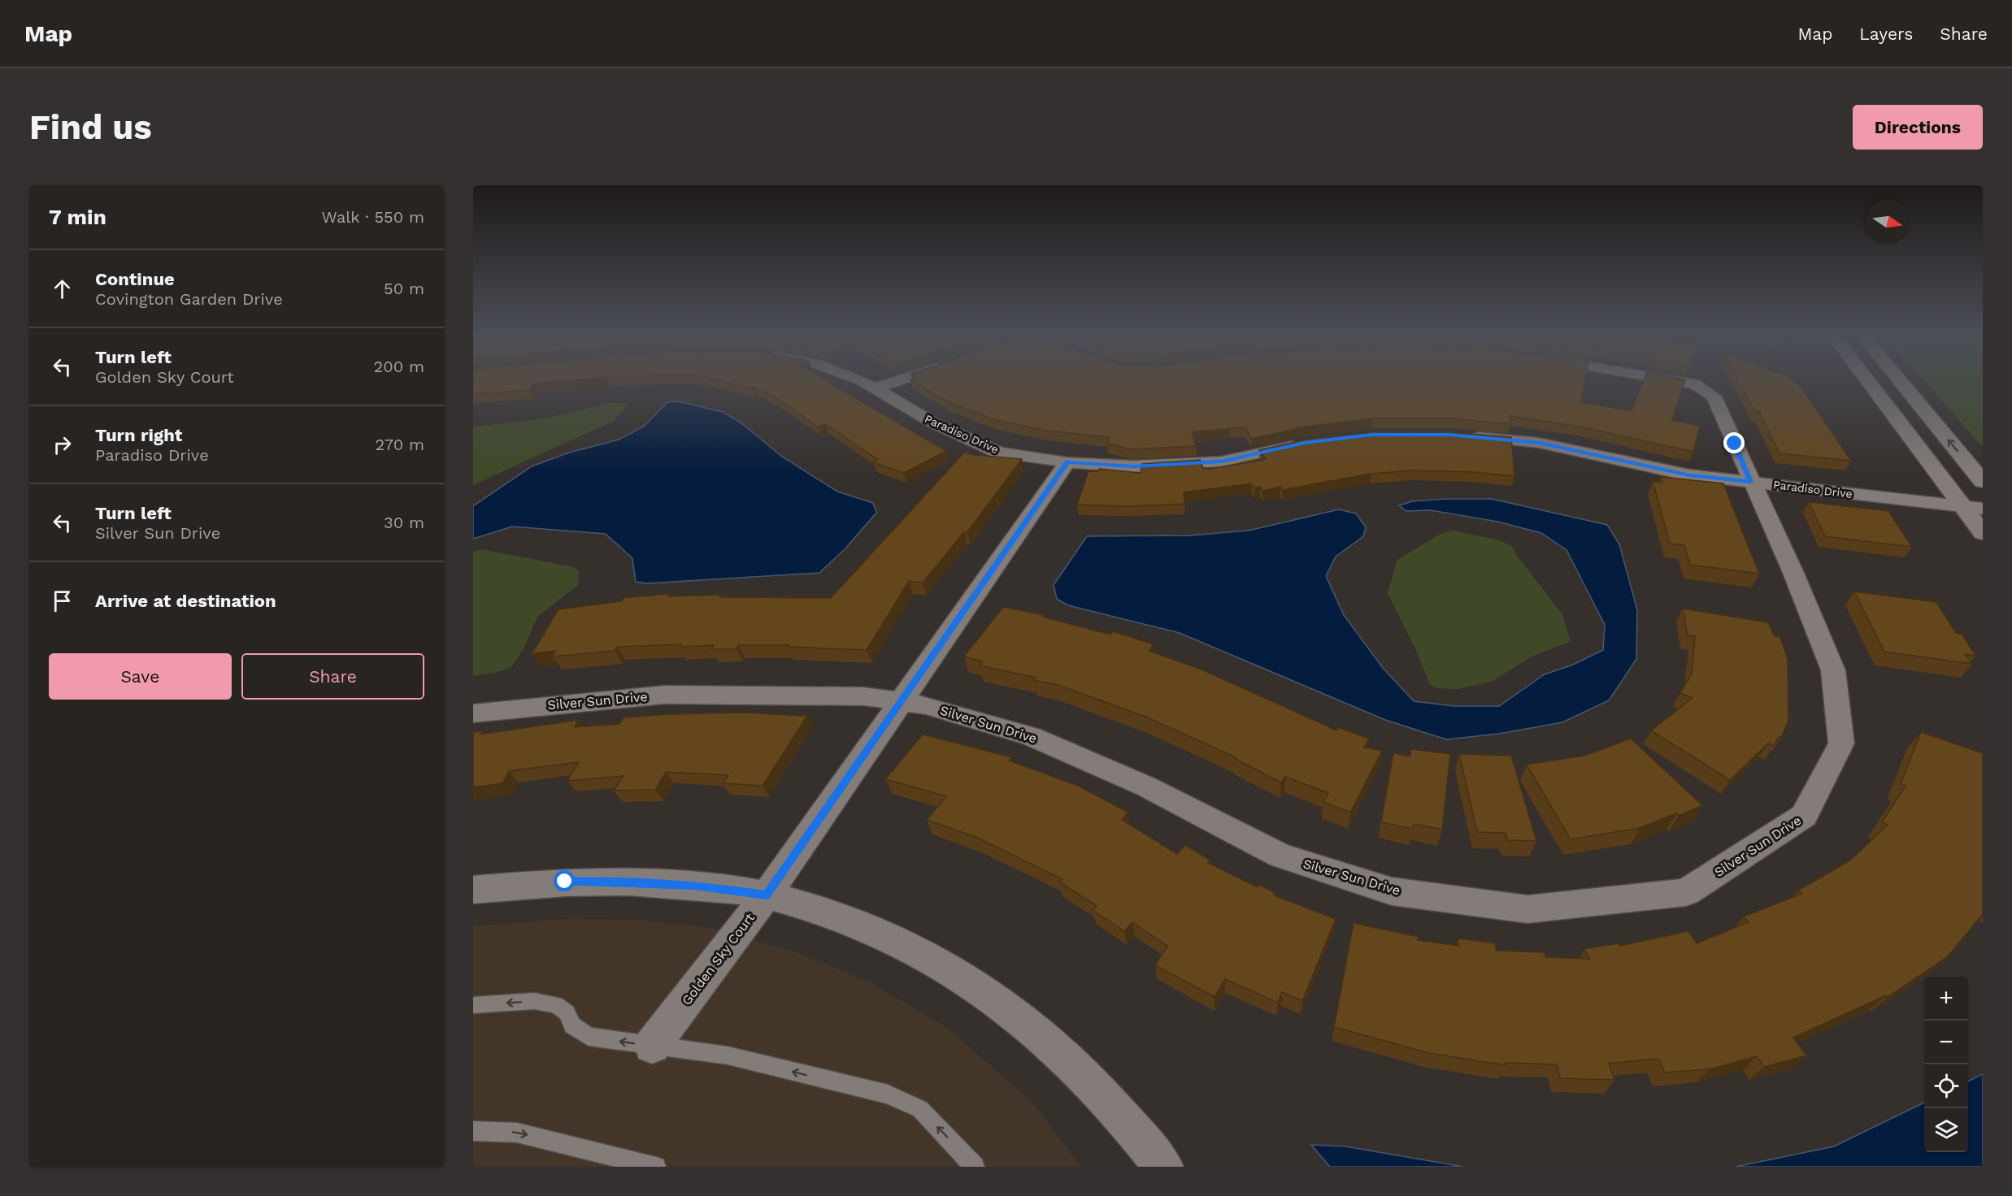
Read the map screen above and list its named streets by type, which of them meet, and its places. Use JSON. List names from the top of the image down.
{
  "streets": {
    "street": ["Paradiso Drive", "Silver Sun Drive", "Golden Sky Court"]
  },
  "crossings": [
    ["Paradiso Drive", "Silver Sun Drive"],
    ["Paradiso Drive", "Golden Sky Court"],
    ["Silver Sun Drive", "Golden Sky Court"]
  ],
  "north": "right",
  "page": {
    "header": "Map",
    "nav": ["Map", "Layers", "Share"],
    "buttons": [
      "Directions",
      ["Save", "Share"]
    ],
    "title": "Find us",
    "heading": ["7 min", "Walk · 550 m"],
    "list": [
      ["Continue", "Covington Garden Drive", "50 m"],
      ["Turn left", "Golden Sky Court", "200 m"],
      ["Turn right", "Paradiso Drive", "270 m"],
      ["Turn left", "Silver Sun Drive", "30 m"],
      "Arrive at destination"
    ],
    "map_buttons": ["+", "−"]
  }
}
